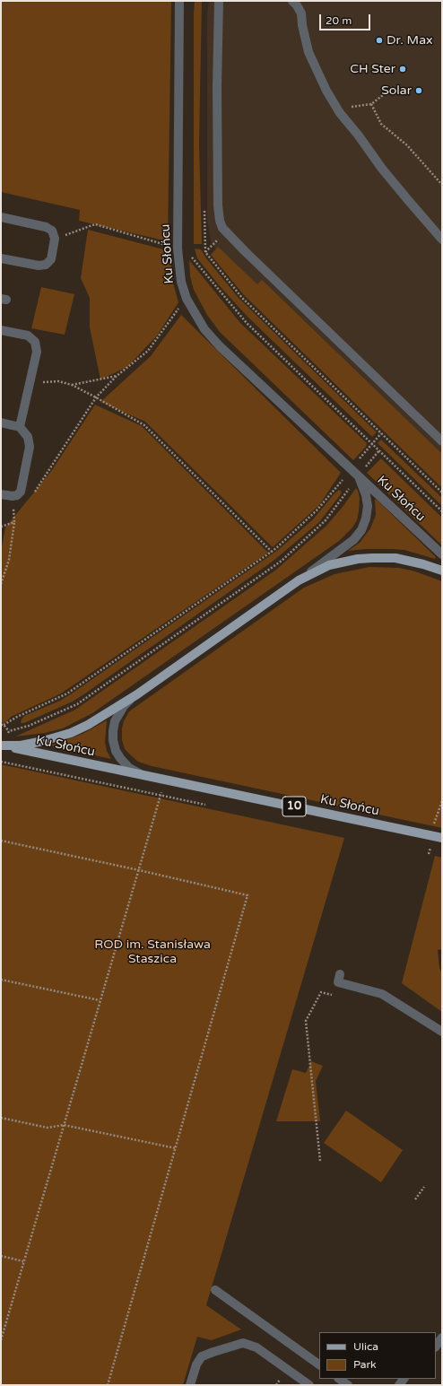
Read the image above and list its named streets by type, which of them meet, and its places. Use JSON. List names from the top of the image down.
{
  "streets": {
    "main road": ["Ku Słońcu", "10"]
  },
  "parks": ["ROD im. Stanisława Staszica"],
  "places": ["Dr. Max", "CH Ster", "Solar"],
  "legend": ["Ulica", "Park"],
  "scale_bar": "20 m"
}
